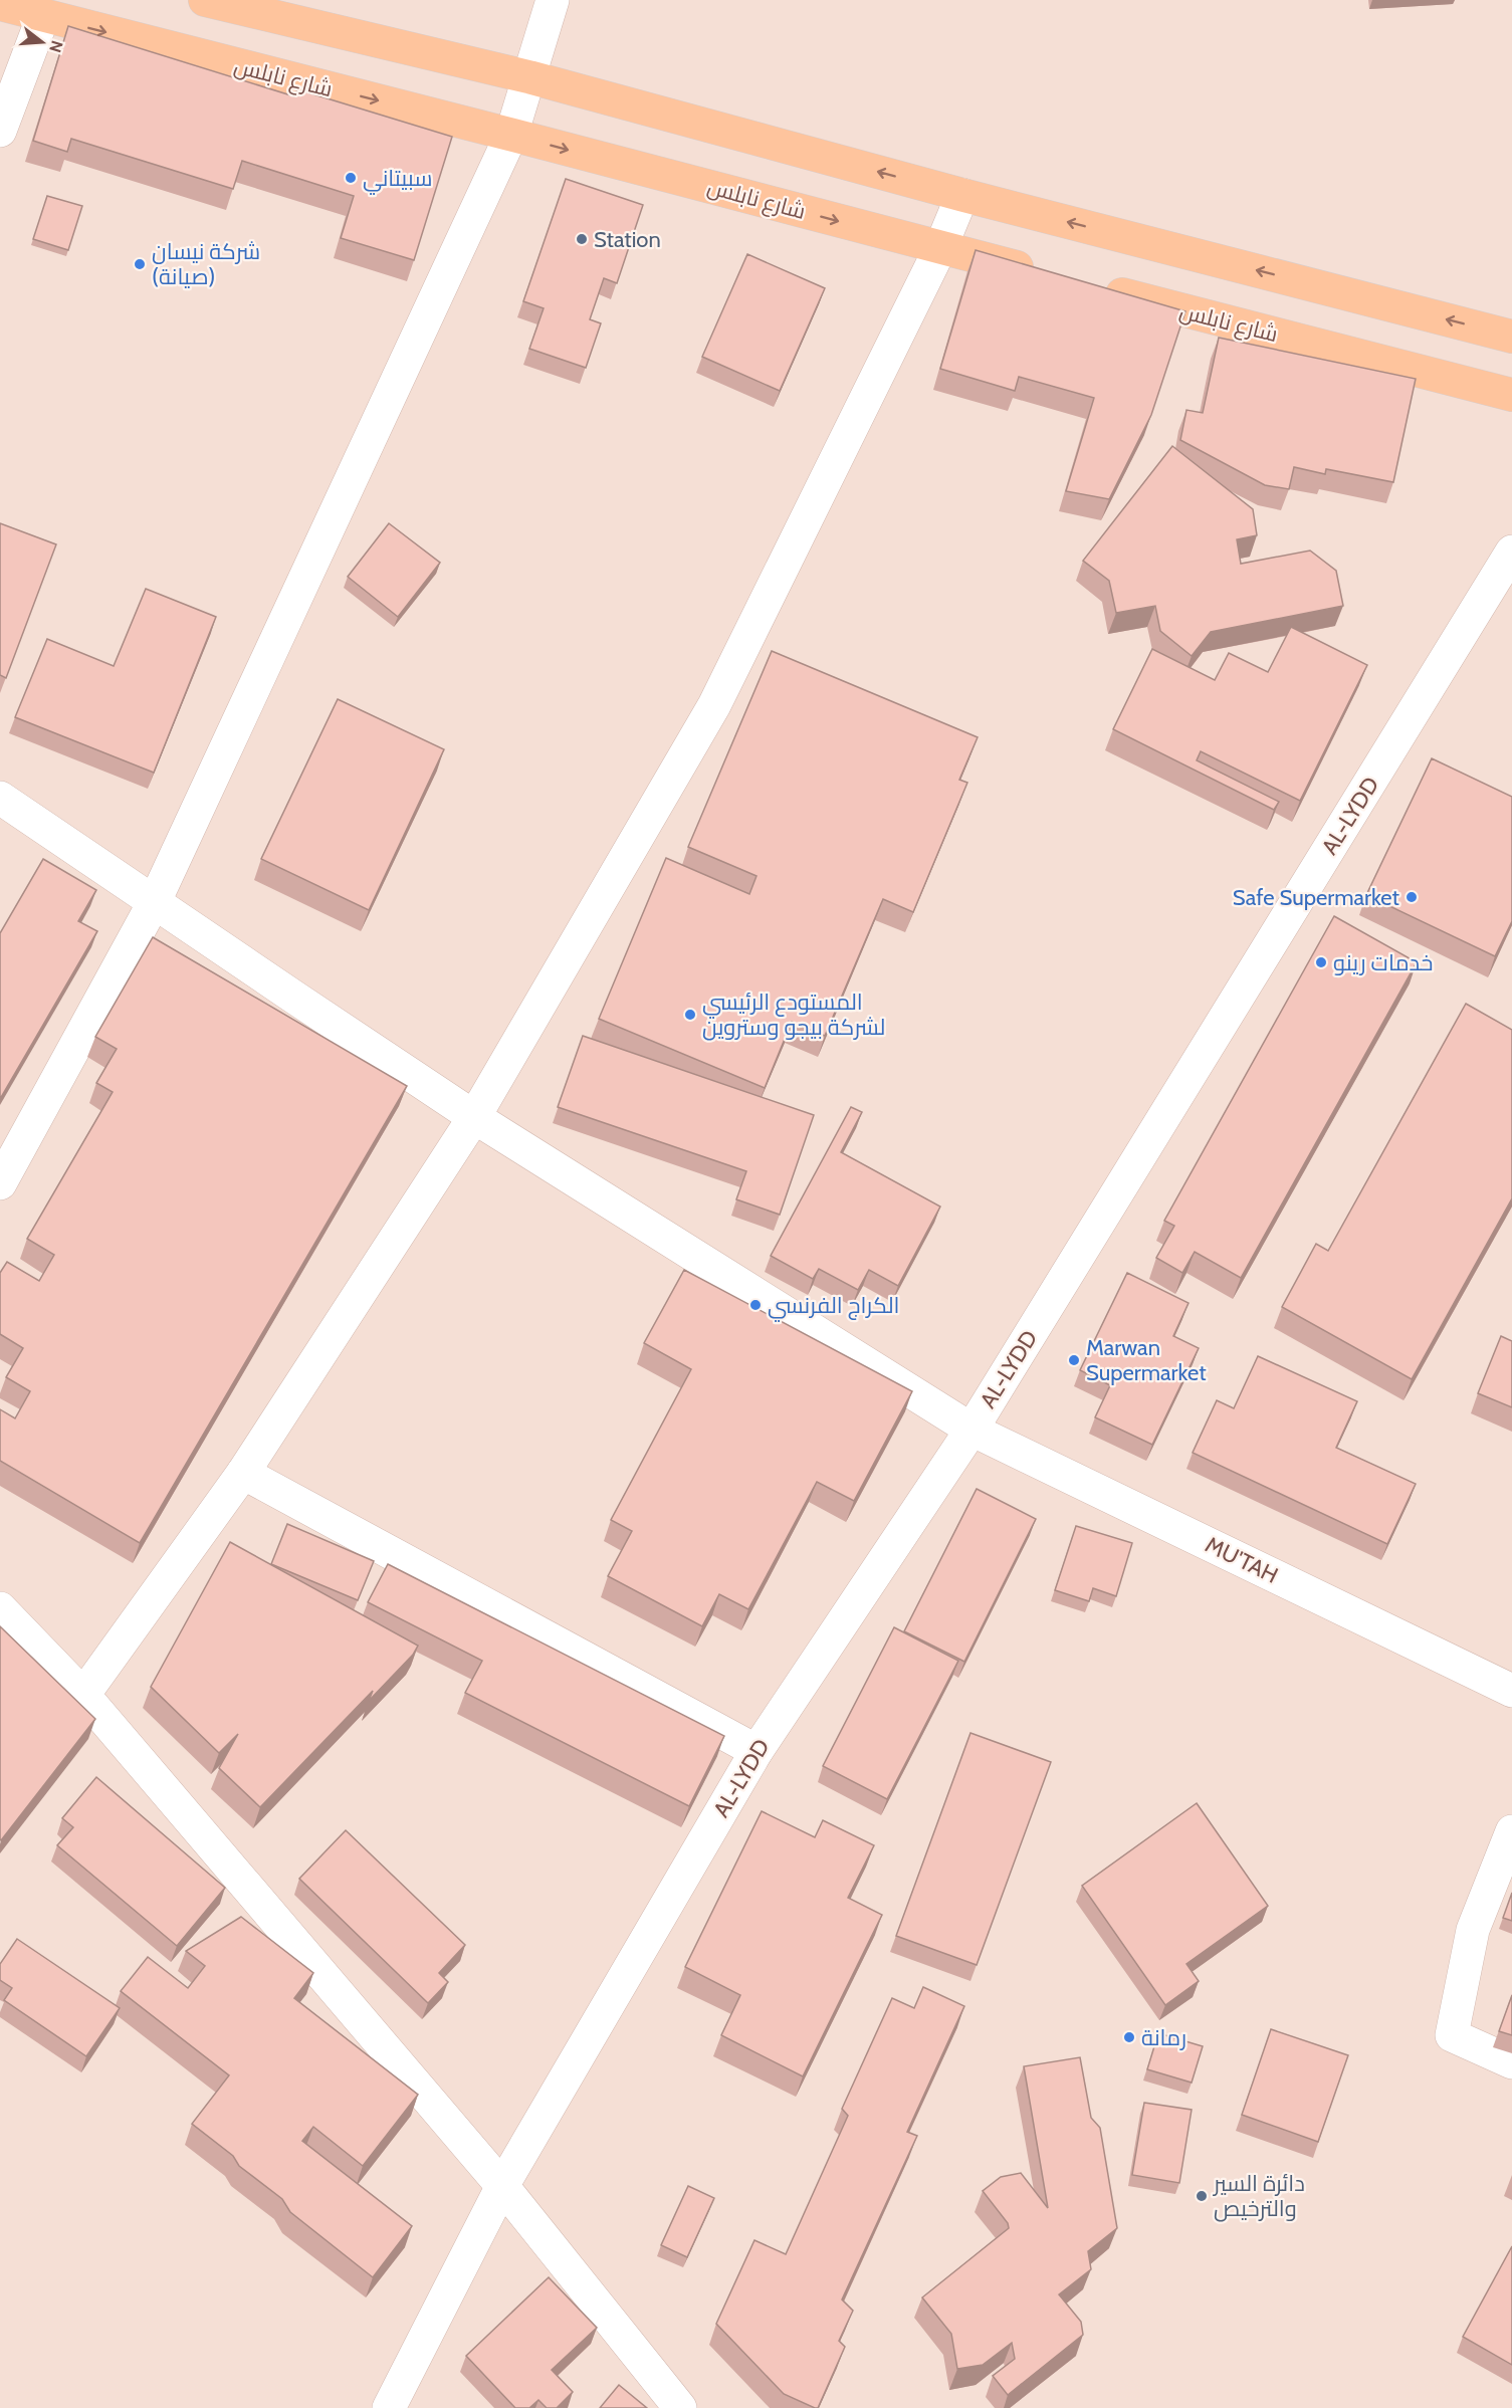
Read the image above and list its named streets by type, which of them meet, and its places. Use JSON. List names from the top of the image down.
{
  "streets": {
    "main road": ["شارع نابلس"],
    "street": ["AL-LYDD", "MU'TAH"]
  },
  "crossings": [
    ["AL-LYDD", "MU'TAH"]
  ],
  "places": [
    "سبيتاني",
    "Station",
    "شركة نيسان (صيانة)",
    "Safe Supermarket",
    "خدمات رينو",
    "المستودع الرئيسي لشركة بيجو وستروين",
    "الكراج الفرنسي",
    "Marwan Supermarket",
    "رمانة",
    "دائرة السير والترخيص"
  ],
  "north": "right"
}
